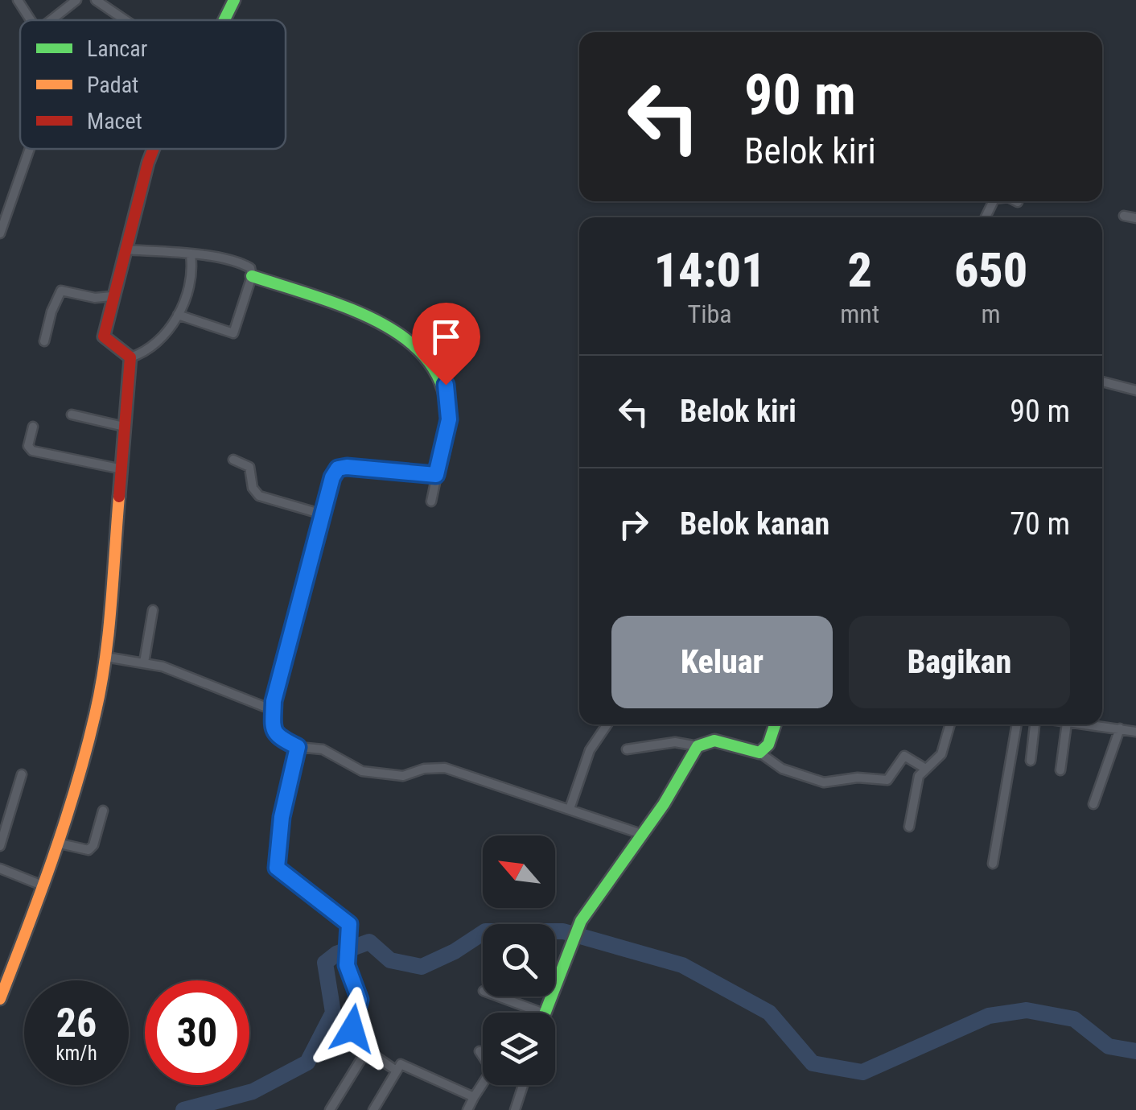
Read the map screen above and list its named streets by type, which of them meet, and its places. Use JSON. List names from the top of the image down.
{
  "legend": ["Lancar", "Padat", "Macet"],
  "north": "top left",
  "page": {
    "turn": ["90 m", "Belok kiri"],
    "eta": [
      "14:01",
      "Tiba",
      "2",
      "mnt",
      "650",
      "m"
    ],
    "list": [
      {
        "name": "Belok kiri",
        "value": "90 m"
      },
      {
        "name": "Belok kanan",
        "value": "70 m"
      }
    ],
    "buttons": ["Keluar", "Bagikan"],
    "speed": "26 km/h",
    "limit": "30"
  }
}
